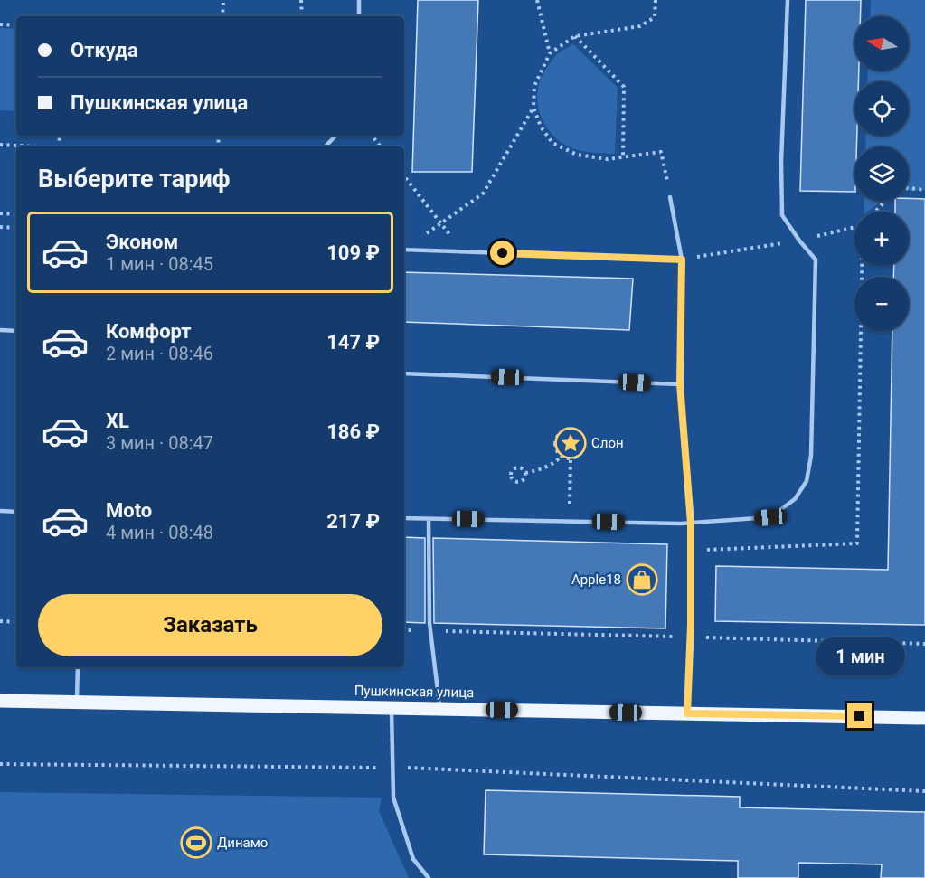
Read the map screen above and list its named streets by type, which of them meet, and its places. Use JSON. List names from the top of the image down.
{
  "streets": {
    "main road": ["Пушкинская улица"]
  },
  "places": {
    "place": ["Слон"],
    "shop": ["Apple18"],
    "sports": ["Динамо"]
  },
  "north": "left",
  "page": {
    "map_buttons": ["+", "−"],
    "banner": ["Откуда", "Пушкинская улица"],
    "heading": "Выберите тариф",
    "list": [
      {
        "name": "Эконом",
        "note": "1 мин · 08:45",
        "value": "109 ₽"
      },
      {
        "name": "Комфорт",
        "note": "2 мин · 08:46",
        "value": "147 ₽"
      },
      {
        "name": "XL",
        "note": "3 мин · 08:47",
        "value": "186 ₽"
      },
      {
        "name": "Moto",
        "note": "4 мин · 08:48",
        "value": "217 ₽"
      }
    ],
    "buttons": "Заказать",
    "bubble": "1 мин"
  }
}
